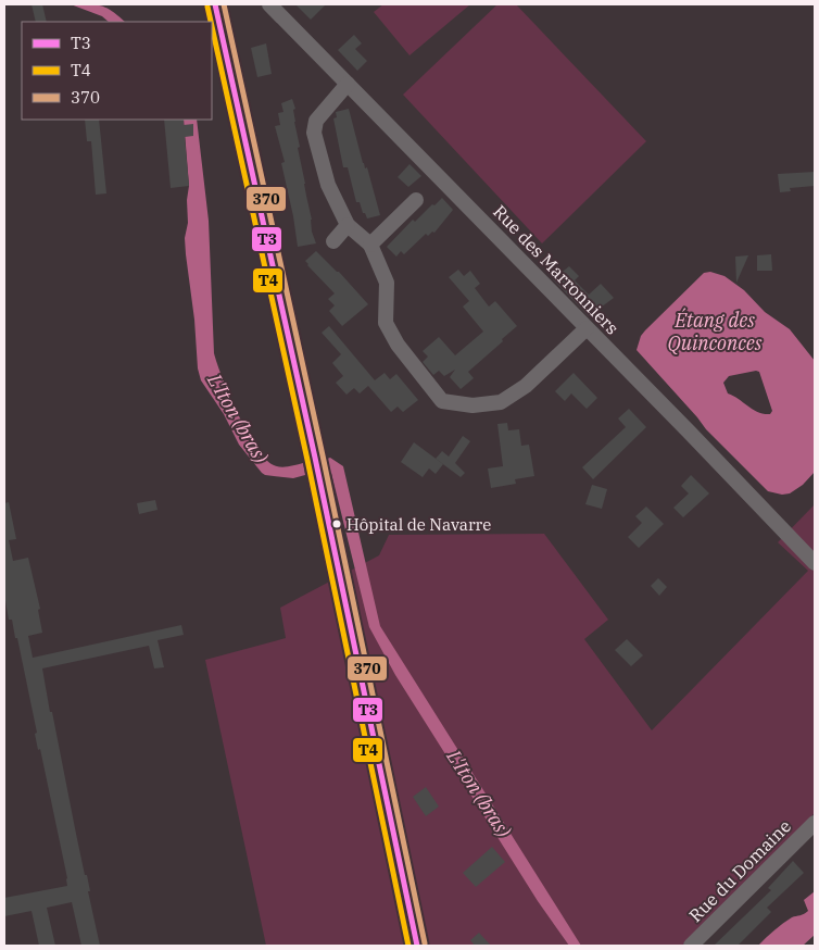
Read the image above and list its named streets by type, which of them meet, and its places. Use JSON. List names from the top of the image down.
{
  "streets": {
    "street": ["Rue des Marronniers", "Rue du Domaine"]
  },
  "water": ["Étang des Quinconces", "L'Iton (bras)"],
  "places": ["Hôpital de Navarre"],
  "lines": ["transit line T3", "transit line 370", "transit line T4"],
  "legend": ["T3", "T4", "370"]
}
